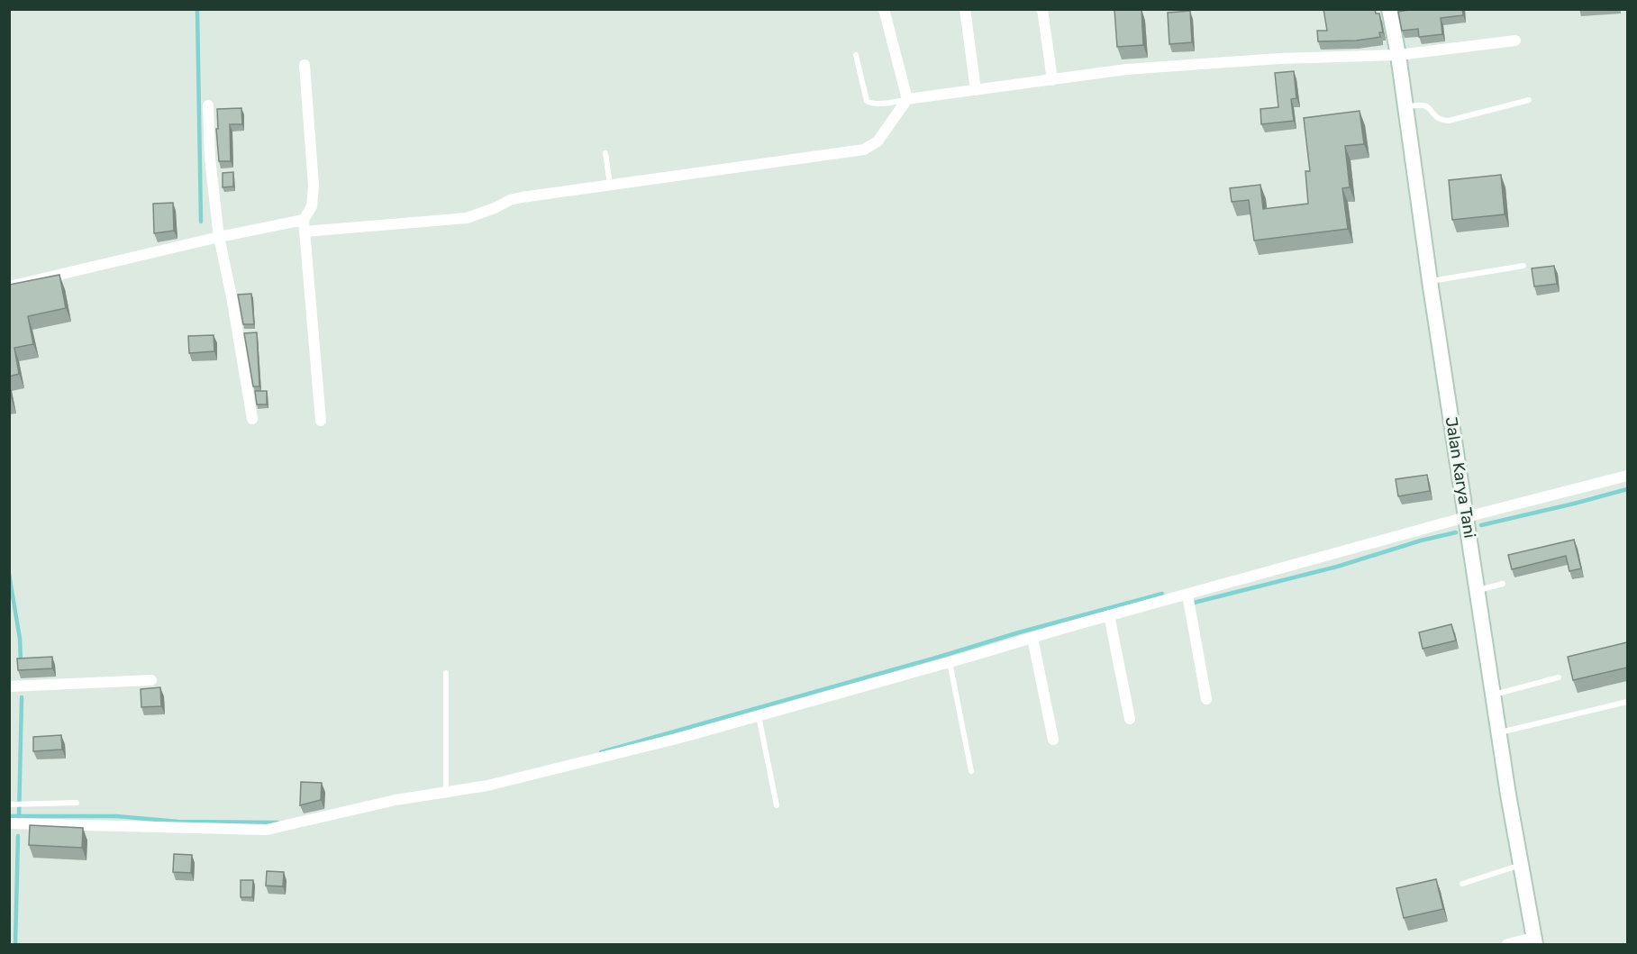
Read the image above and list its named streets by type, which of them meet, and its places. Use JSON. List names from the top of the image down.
{
  "streets": {
    "street": ["Jalan Karya Tani"]
  }
}
